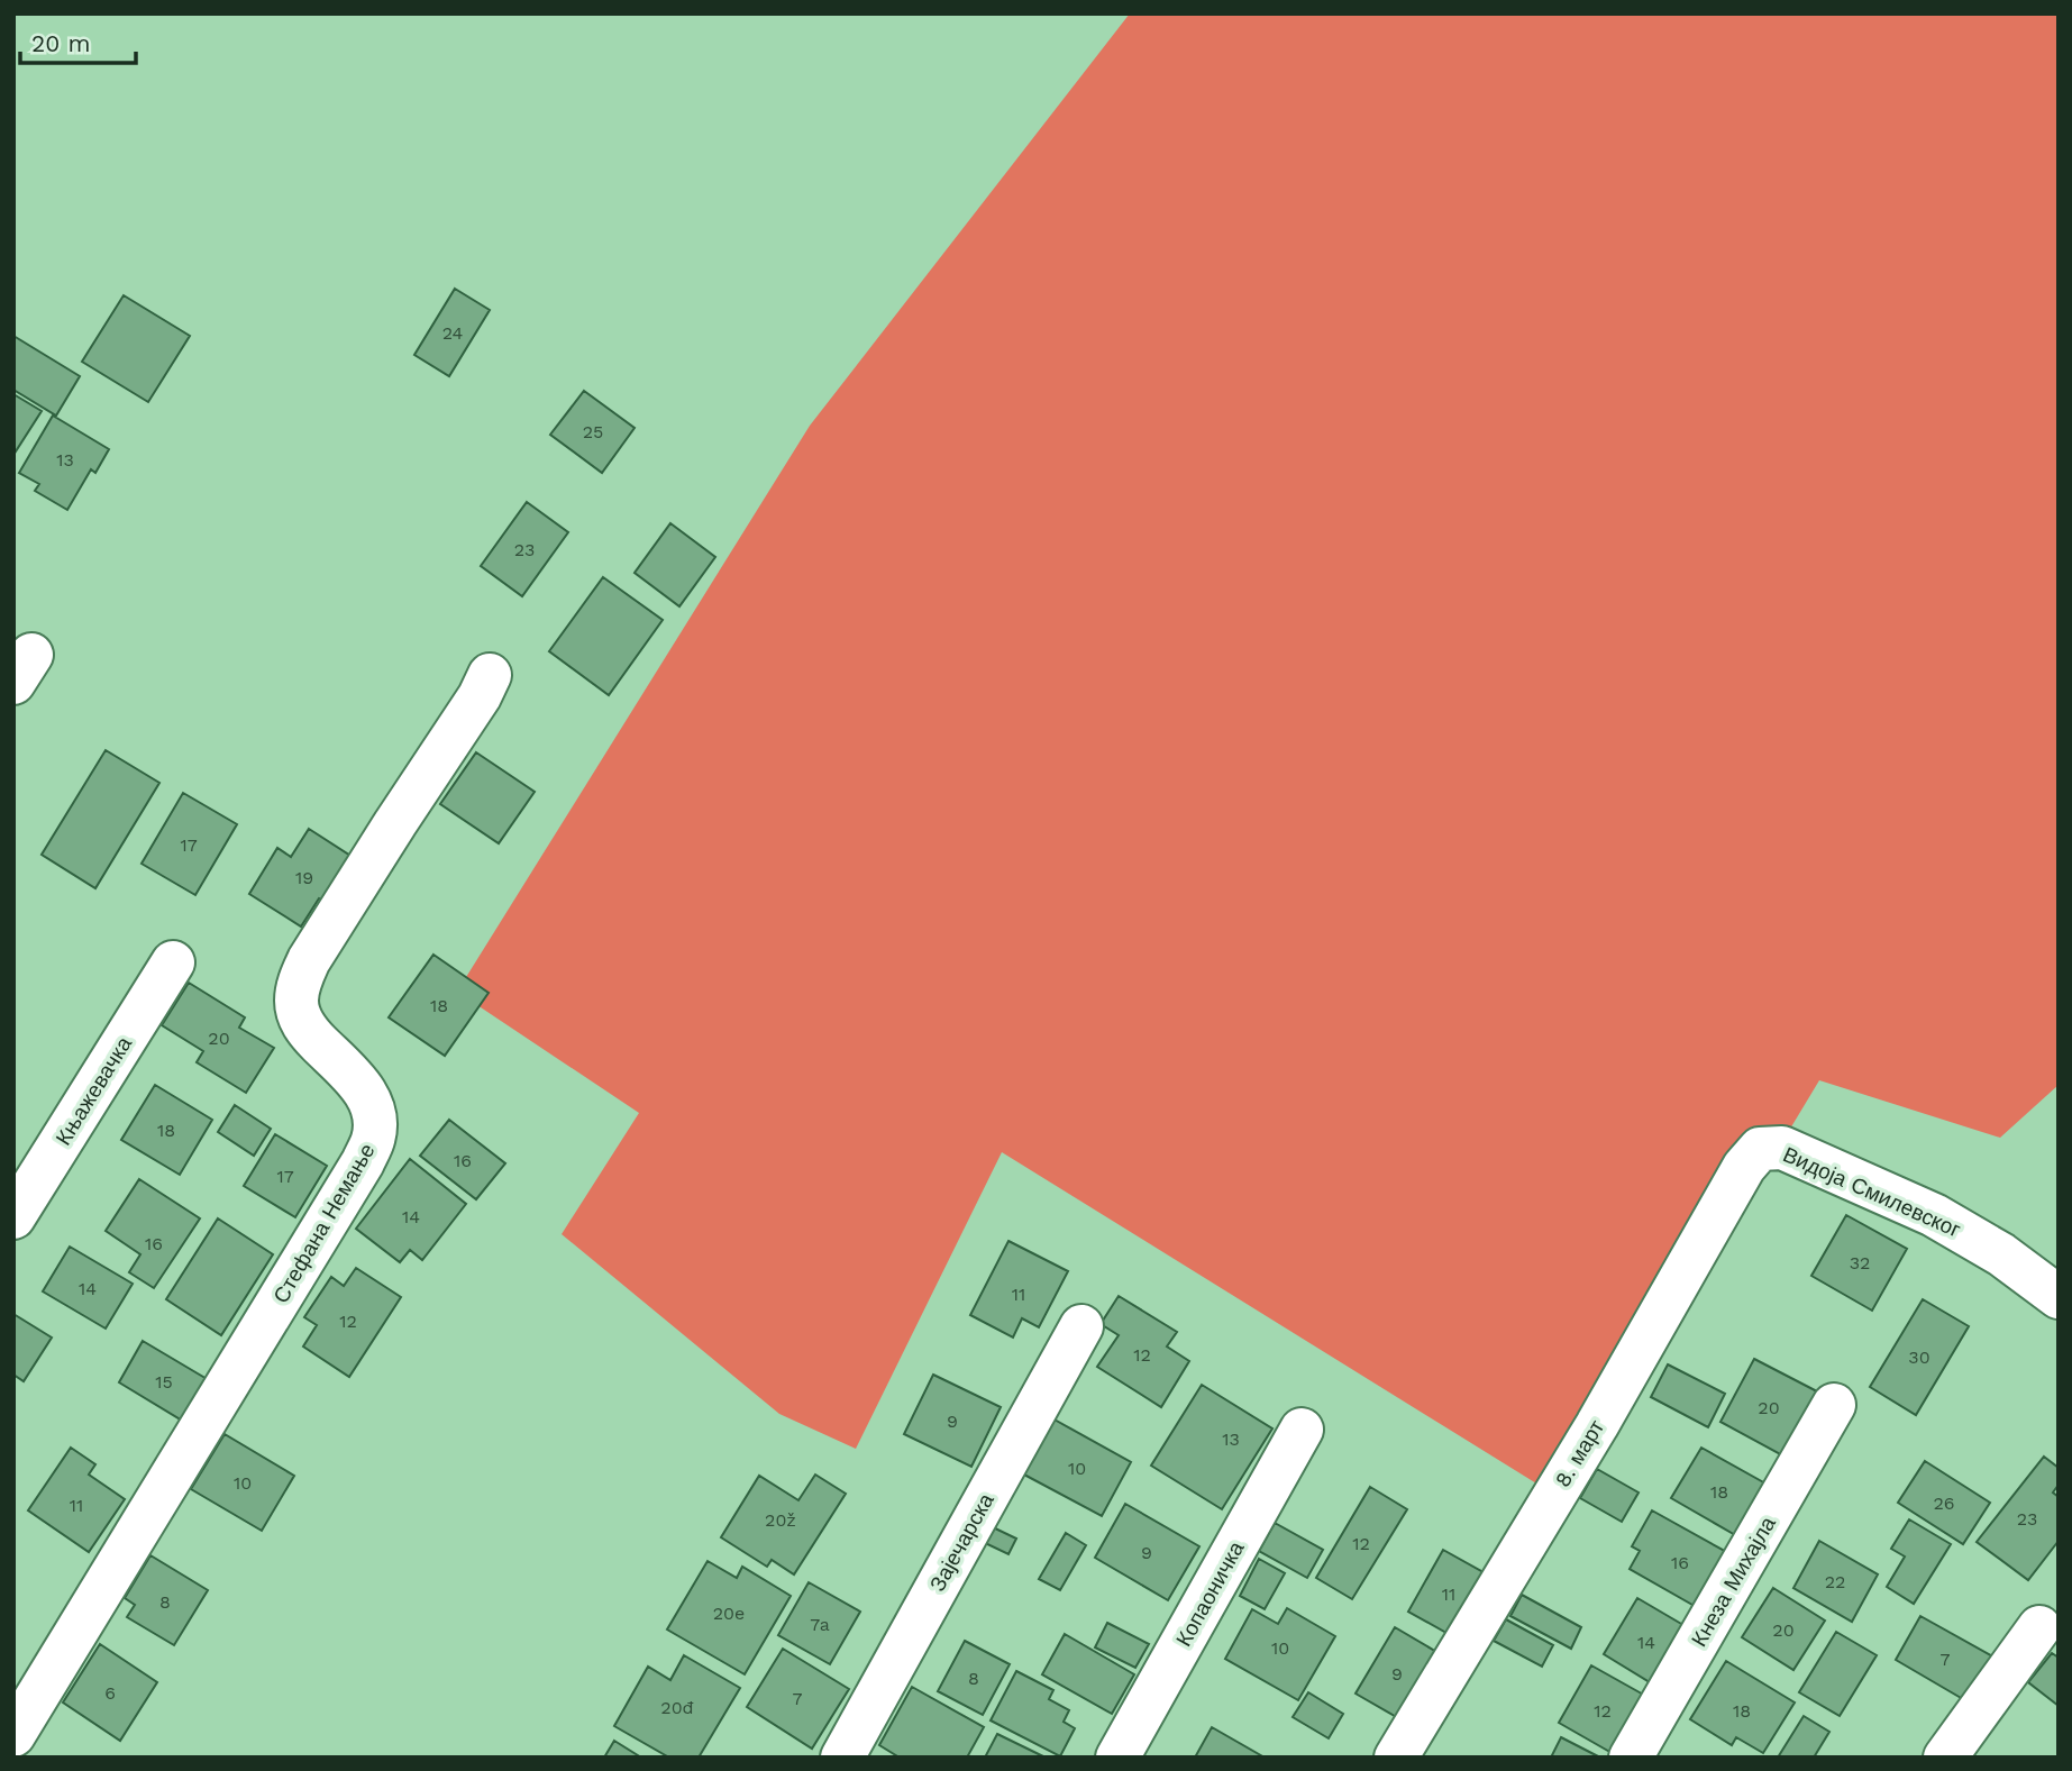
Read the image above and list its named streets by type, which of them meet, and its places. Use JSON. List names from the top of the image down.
{
  "streets": {
    "street": [
      "Књажевачка",
      "Видоја Смилевског",
      "Стефана Немање",
      "8. март",
      "Зајечарска",
      "Кнеза Михајла",
      "Копаоничка"
    ]
  },
  "crossings": [
    ["Видоја Смилевског", "8. март"]
  ],
  "house_numbers": [
    "24",
    "25",
    "13",
    "23",
    "17",
    "19",
    "18",
    "20",
    "18",
    "16",
    "17",
    "14",
    "16",
    "32",
    "14",
    "11",
    "12",
    "12",
    "30",
    "15",
    "20",
    "9",
    "13",
    "10",
    "10",
    "18",
    "26",
    "11",
    "23",
    "20ž",
    "12",
    "9",
    "16",
    "22",
    "11",
    "8",
    "20e",
    "7a",
    "20",
    "14",
    "10",
    "7",
    "9",
    "8",
    "6",
    "7",
    "20đ",
    "12",
    "18"
  ],
  "scale_bar": "20 m"
}
